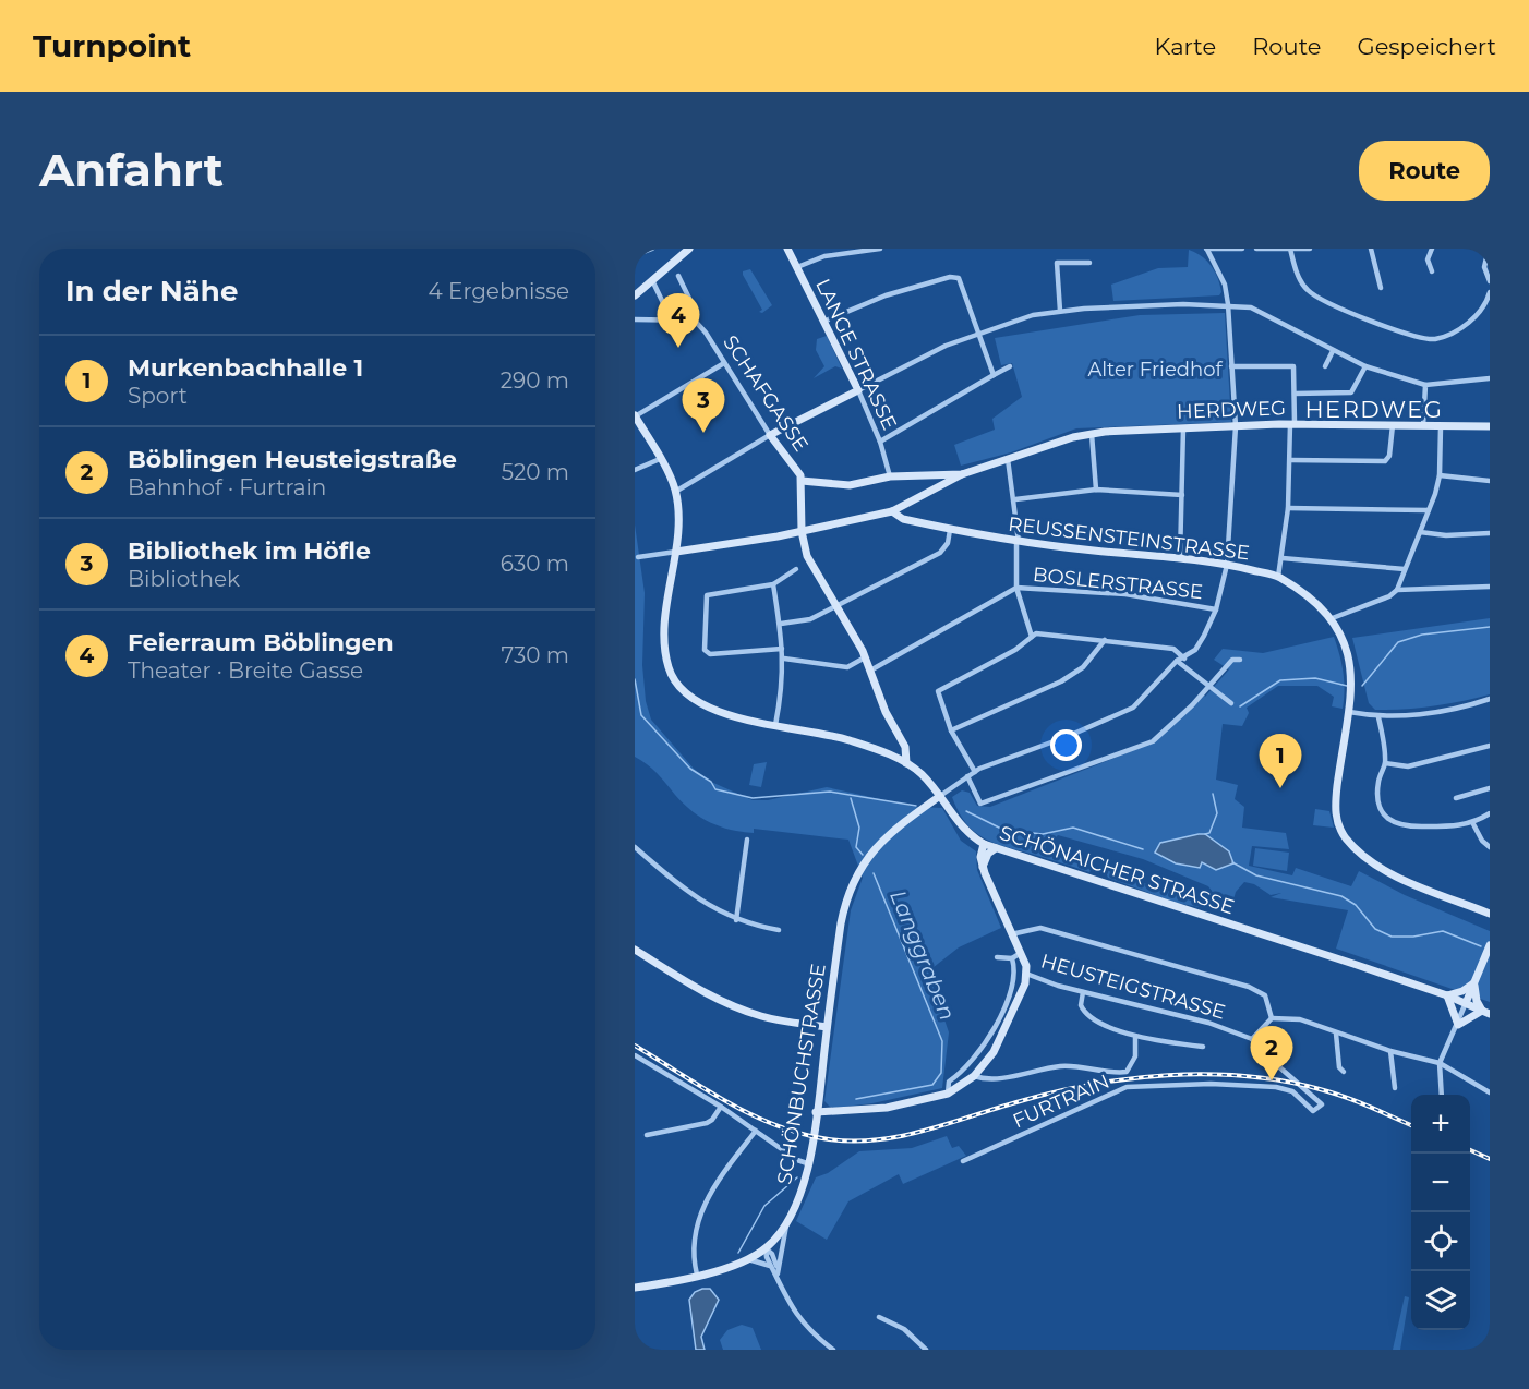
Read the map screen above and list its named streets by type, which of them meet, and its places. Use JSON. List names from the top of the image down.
{
  "streets": {
    "street": [
      "LANGE STRASSE",
      "SCHAFGASSE",
      "HERDWEG",
      "REUSSENSTEINSTRASSE",
      "BOSLERSTRASSE",
      "SCHÖNAICHER STRASSE",
      "HEUSTEIGSTRASSE",
      "SCHÖNBUCHSTRASSE",
      "FURTRAIN"
    ]
  },
  "crossings": [
    ["LANGE STRASSE", "HERDWEG"],
    ["SCHAFGASSE", "HERDWEG"],
    ["SCHÖNAICHER STRASSE", "HEUSTEIGSTRASSE"],
    ["SCHÖNAICHER STRASSE", "SCHÖNBUCHSTRASSE"],
    ["HEUSTEIGSTRASSE", "FURTRAIN"]
  ],
  "districts": ["HERDWEG"],
  "water": ["Langgraben"],
  "parks": ["Alter Friedhof"],
  "page": {
    "header": "Turnpoint",
    "nav": ["Karte", "Route", "Gespeichert"],
    "buttons": "Route",
    "title": "Anfahrt",
    "heading": ["In der Nähe", "4 Ergebnisse"],
    "pins": [
      "4",
      "3",
      "1",
      "2"
    ],
    "list": [
      {
        "mark": "1",
        "name": "Murkenbachhalle 1",
        "note": "Sport",
        "value": "290 m"
      },
      {
        "mark": "2",
        "name": "Böblingen Heusteigstraße",
        "note": "Bahnhof · Furtrain",
        "value": "520 m"
      },
      {
        "mark": "3",
        "name": "Bibliothek im Höfle",
        "note": "Bibliothek",
        "value": "630 m"
      },
      {
        "mark": "4",
        "name": "Feierraum Böblingen",
        "note": "Theater · Breite Gasse",
        "value": "730 m"
      }
    ],
    "map_buttons": ["+", "−"]
  }
}
